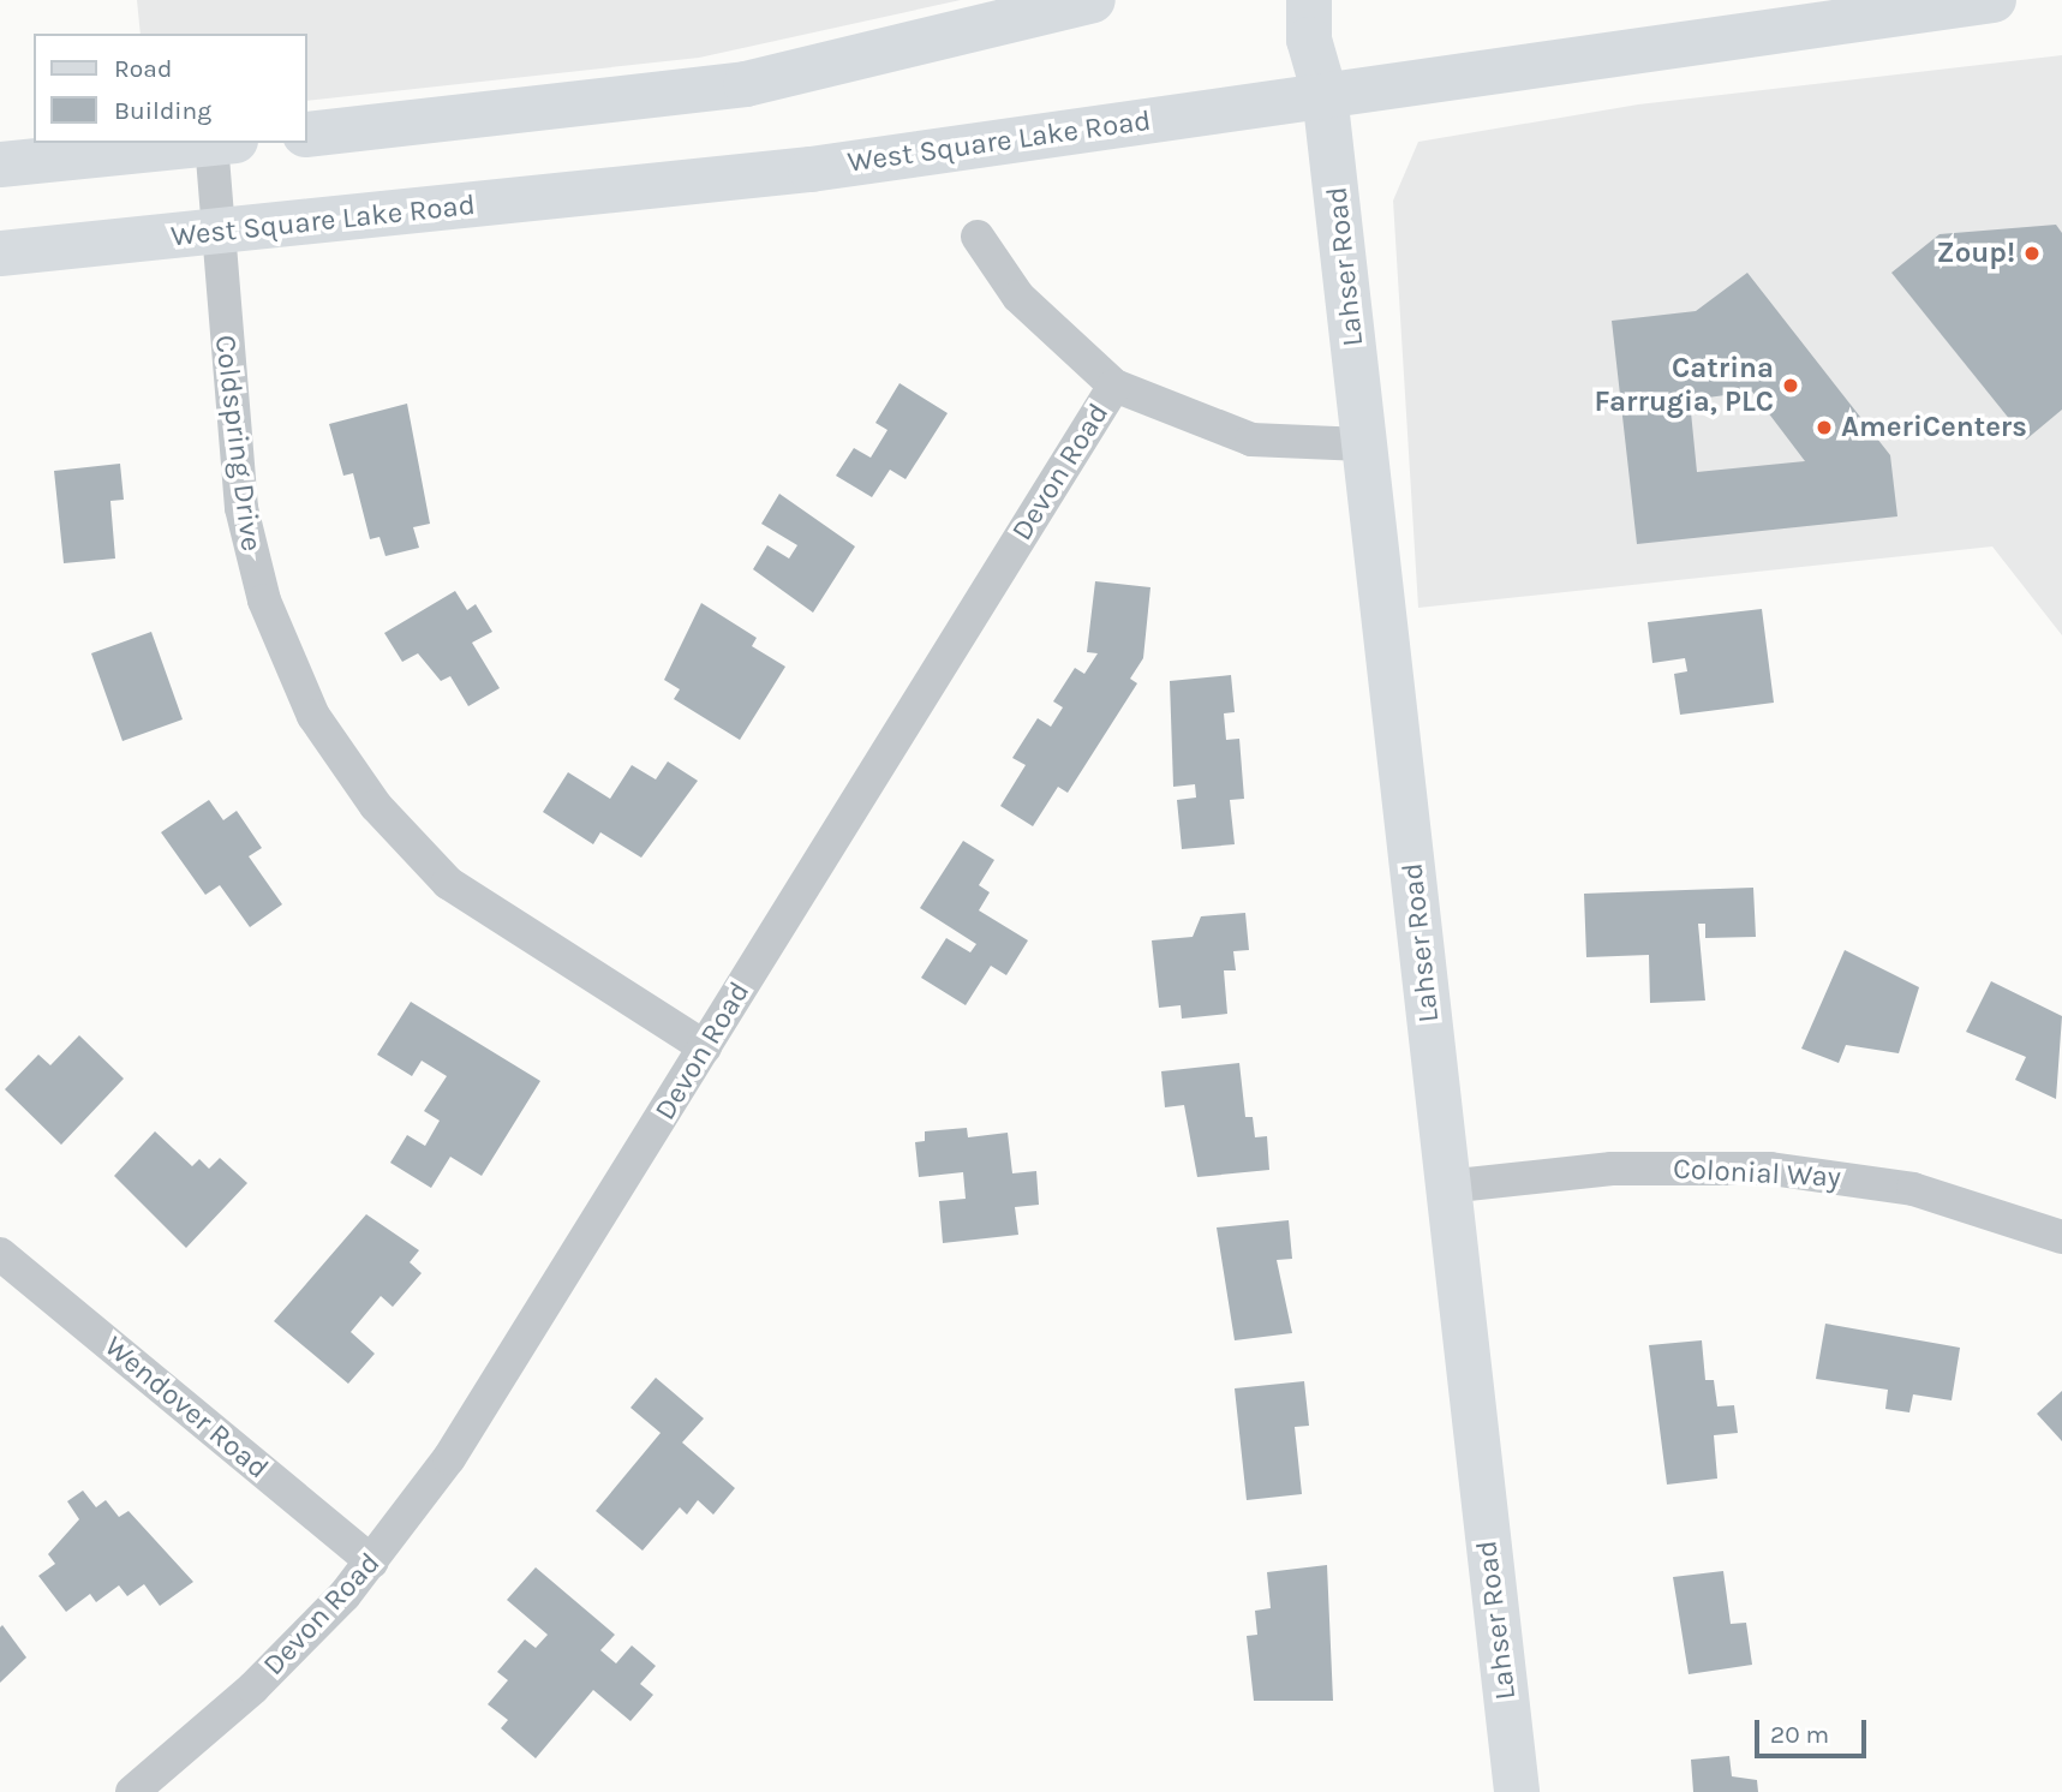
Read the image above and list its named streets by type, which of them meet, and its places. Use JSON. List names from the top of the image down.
{
  "streets": {
    "main road": ["West Square Lake Road", "Lahser Road"],
    "street": [
      "Coldspring Drive",
      "Devon Road",
      "Colonial Way",
      "Wendover Road"
    ]
  },
  "crossings": [
    ["West Square Lake Road", "Lahser Road"],
    ["West Square Lake Road", "Coldspring Drive"],
    ["Lahser Road", "Devon Road"],
    ["Lahser Road", "Colonial Way"],
    ["Coldspring Drive", "Devon Road"],
    ["Devon Road", "Wendover Road"]
  ],
  "places": ["Zoup!", "Catrina Farrugia, PLC", "AmeriCenters"],
  "legend": ["Road", "Building"],
  "scale_bar": "20 m"
}
